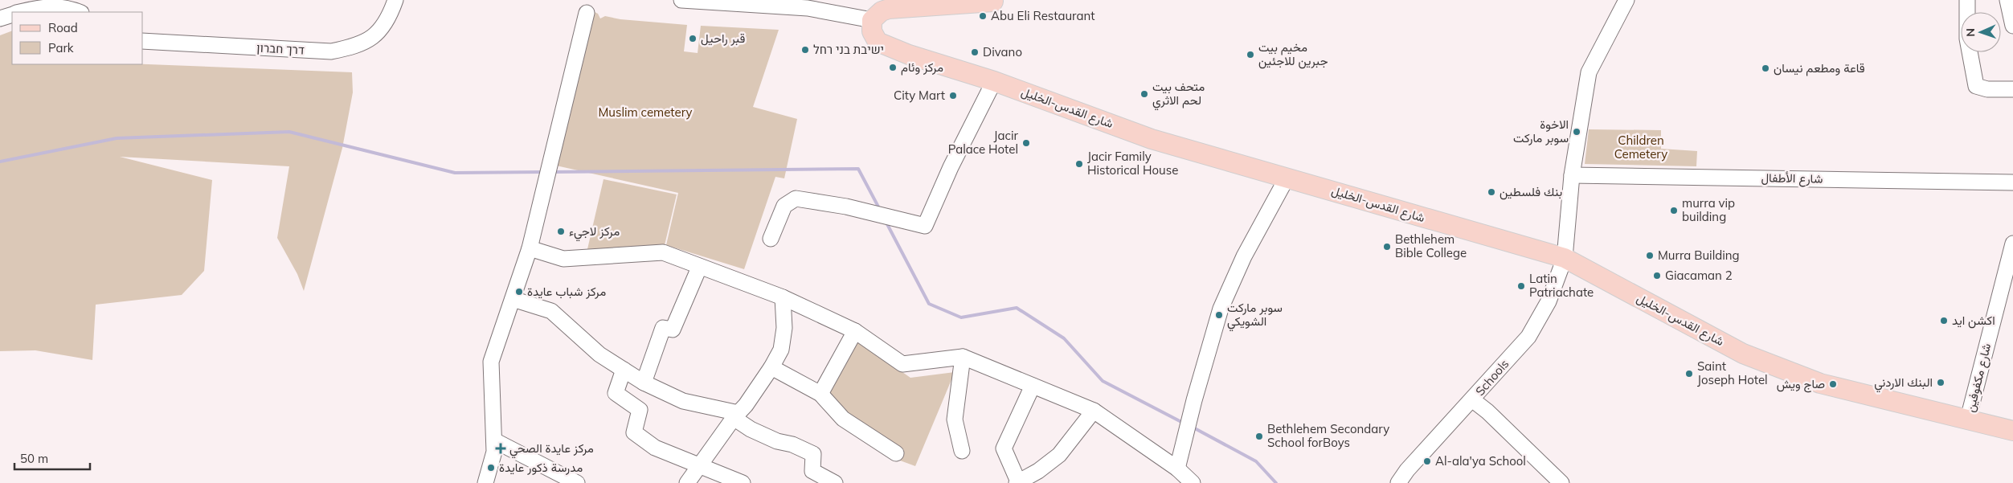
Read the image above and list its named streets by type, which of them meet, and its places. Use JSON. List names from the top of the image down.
{
  "streets": {
    "main road": ["شارع القدس-الخليل"],
    "street": [
      "דרך חברון",
      "شارع الأطفال",
      "Schools",
      "شارع مكفوفين"
    ]
  },
  "crossings": [
    ["شارع القدس-الخليل", "Schools"],
    ["شارع القدس-الخليل", "شارع مكفوفين"],
    ["شارع الأطفال", "Schools"]
  ],
  "parks": ["Muslim cemetery", "Children Cemetery"],
  "places": {
    "other": [
      "Abu Eli Restaurant",
      "قبر راحيل",
      "ישיבת בני רחל",
      "Divano",
      "مخيم بيت جبرين للاجئين",
      "مركز وئام",
      "قاعة ومطعم نيسان",
      "متحف بيت لحم الاثري",
      "City Mart",
      "الاخوة سوبر ماركت",
      "Jacir Palace Hotel",
      "Jacir Family Historical House",
      "بنك فلسطين",
      "murra vip building",
      "مركز لاجيء",
      "Bethlehem Bible College",
      "Murra Building",
      "Giacaman 2",
      "Latin Patriachate",
      "مركز شباب عايدة",
      "سوبر ماركت الشويكي",
      "اكشن ايد",
      "Saint Joseph Hotel",
      "البنك الاردني",
      "صاج ويش",
      "Bethlehem Secondary School forBoys",
      "Al-ala'ya School",
      "مدرسة ذكور عايدة"
    ],
    "health": ["مركز عايدة الصحي"]
  },
  "legend": ["Road", "Park"],
  "scale_bar": "50 m",
  "north": "left"
}
